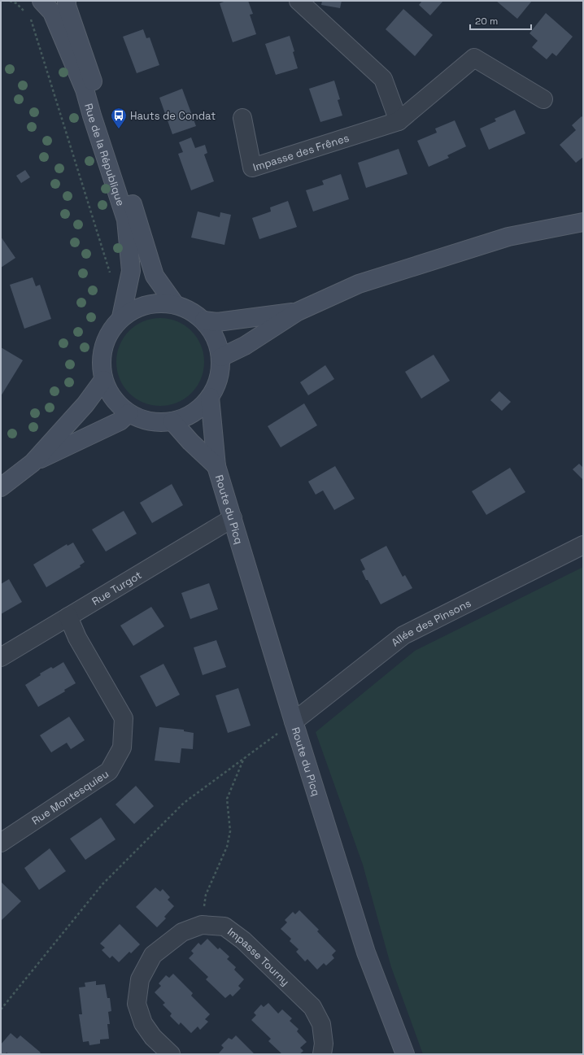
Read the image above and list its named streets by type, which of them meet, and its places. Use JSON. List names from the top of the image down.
{
  "streets": {
    "main road": ["Rue de la République", "Route du Picq"],
    "street": [
      "Impasse des Frênes",
      "Rue Turgot",
      "Allée des Pinsons",
      "Rue Montesquieu",
      "Impasse Tourny"
    ]
  },
  "crossings": [
    ["Route du Picq", "Rue Turgot"],
    ["Route du Picq", "Allée des Pinsons"],
    ["Rue Turgot", "Rue Montesquieu"]
  ],
  "places": {
    "bus stop": ["Hauts de Condat"]
  },
  "scale_bar": "20 m"
}
